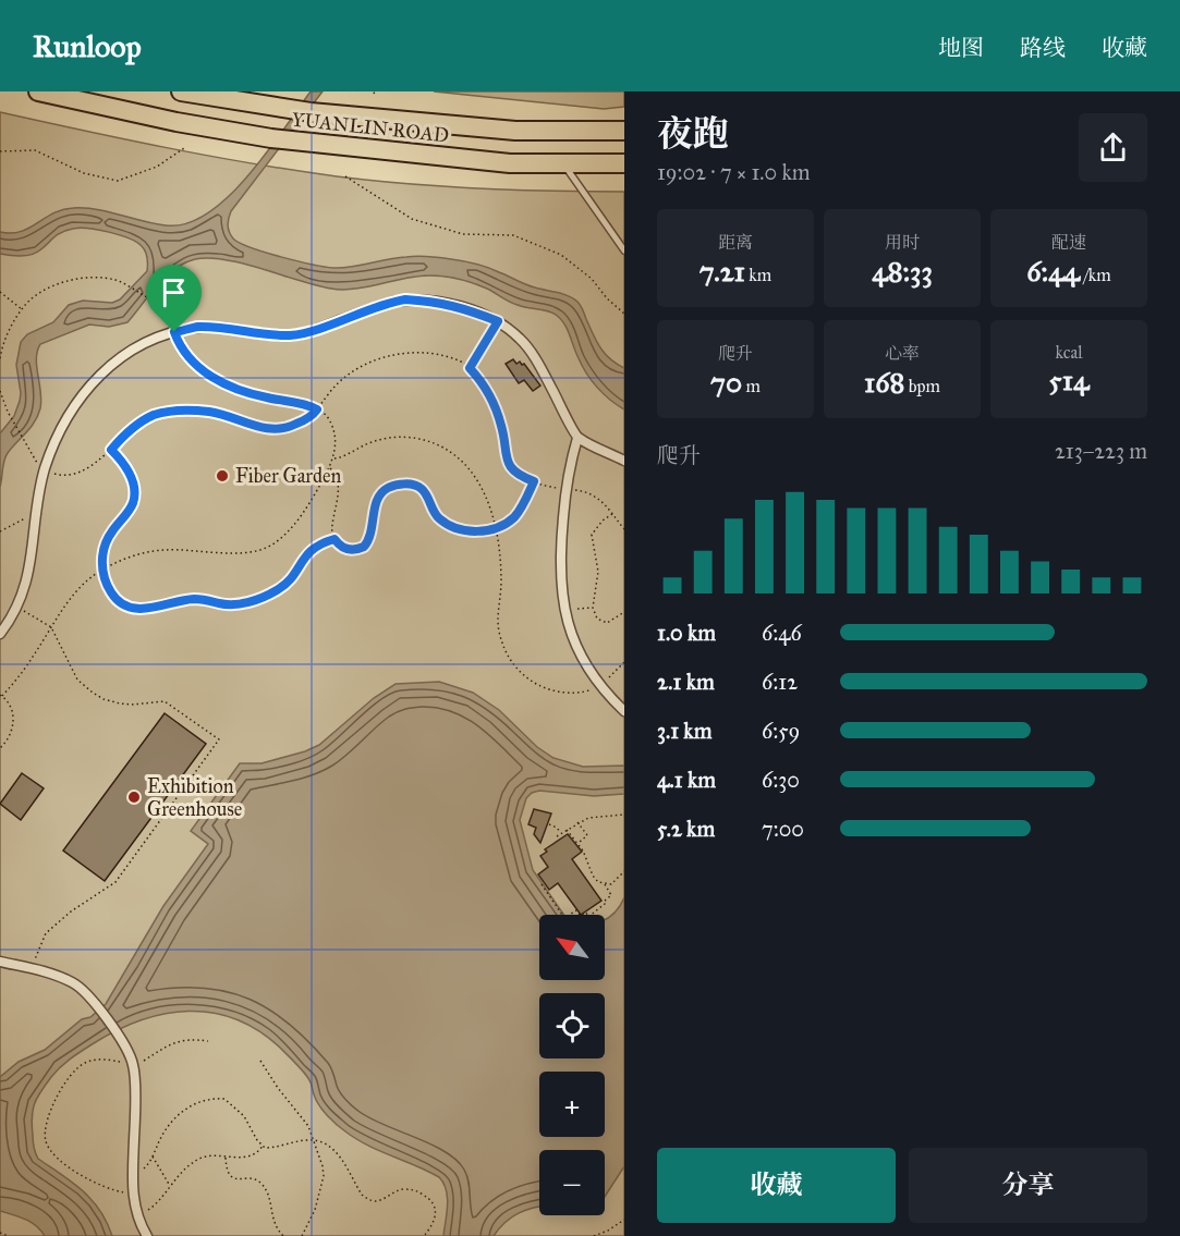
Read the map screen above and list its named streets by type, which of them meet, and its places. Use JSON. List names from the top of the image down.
{
  "streets": {
    "main road": ["YUANLIN ROAD"]
  },
  "places": ["Fiber Garden", "Exhibition Greenhouse"],
  "north": "top left",
  "page": {
    "header": "Runloop",
    "nav": ["地图", "路线", "收藏"],
    "heading": ["夜跑", "19:02 · 7 × 1.0 km"],
    "stats": [
      ["距离", "7.21 km"],
      ["用时", "48:33"],
      ["配速", "6:44 /km"],
      ["爬升", "70 m"],
      ["心率", "168 bpm"],
      ["kcal", "514"]
    ],
    "chart": ["爬升", "213–223 m"],
    "list": [
      {
        "name": "1.0 km",
        "note": "6:46"
      },
      {
        "name": "2.1 km",
        "note": "6:12"
      },
      {
        "name": "3.1 km",
        "note": "6:59"
      },
      {
        "name": "4.1 km",
        "note": "6:30"
      },
      {
        "name": "5.2 km",
        "note": "7:00"
      }
    ],
    "map_buttons": ["+", "−"],
    "buttons": ["收藏", "分享"]
  }
}
